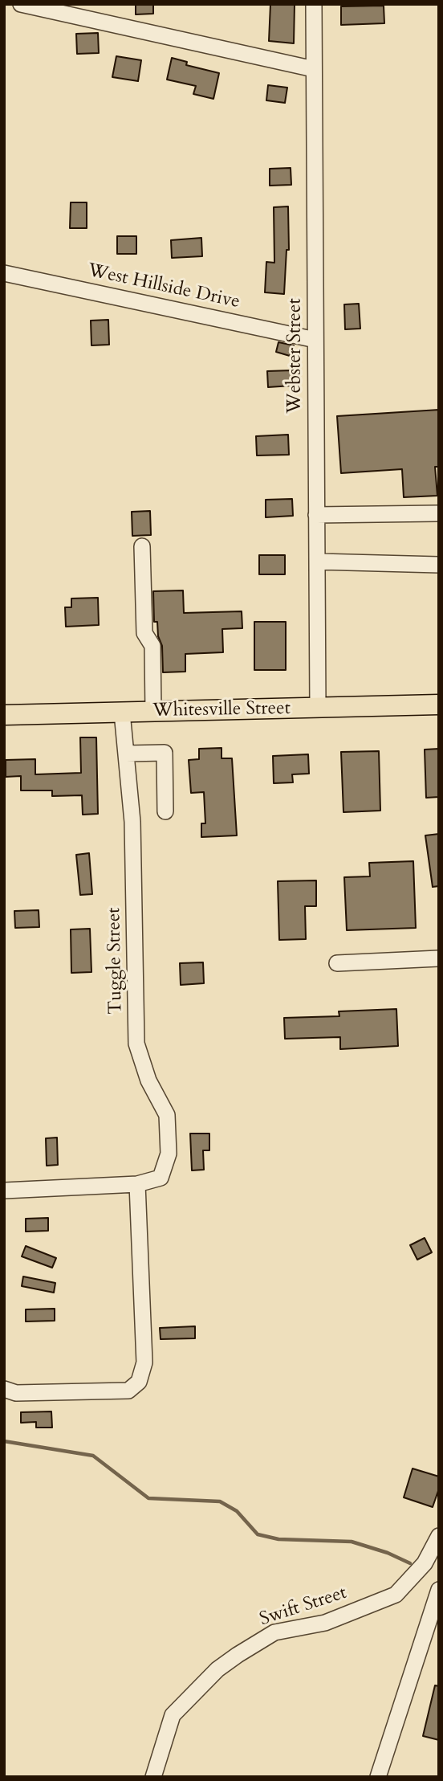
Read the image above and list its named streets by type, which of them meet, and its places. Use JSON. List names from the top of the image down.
{
  "streets": {
    "main road": ["Whitesville Street"],
    "street": [
      "West Hillside Drive",
      "Webster Street",
      "Tuggle Street",
      "Swift Street"
    ]
  },
  "crossings": [
    ["West Hillside Drive", "Webster Street"],
    ["Webster Street", "Whitesville Street"],
    ["Whitesville Street", "Tuggle Street"]
  ]
}
